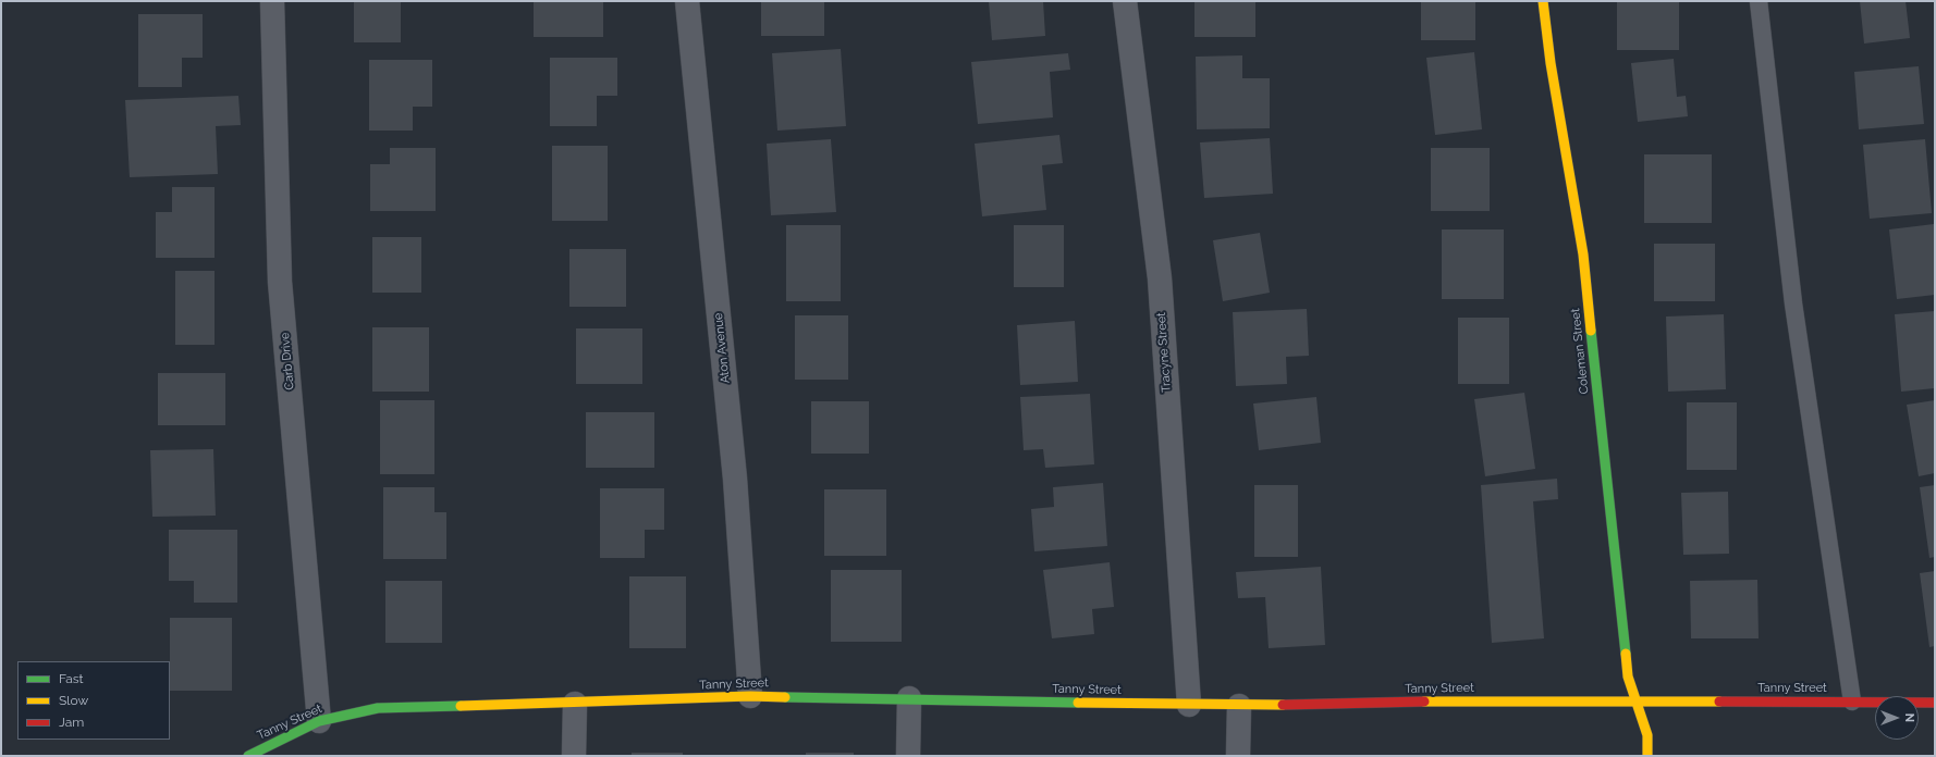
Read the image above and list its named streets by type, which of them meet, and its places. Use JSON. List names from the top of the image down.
{
  "streets": {
    "street": [
      "Aton Avenue",
      "Coleman Street",
      "Tracyne Street",
      "Carb Drive",
      "Tanny Street"
    ]
  },
  "crossings": [
    ["Aton Avenue", "Tanny Street"],
    ["Coleman Street", "Tanny Street"],
    ["Tracyne Street", "Tanny Street"],
    ["Carb Drive", "Tanny Street"]
  ],
  "legend": ["Fast", "Slow", "Jam"],
  "north": "right"
}
